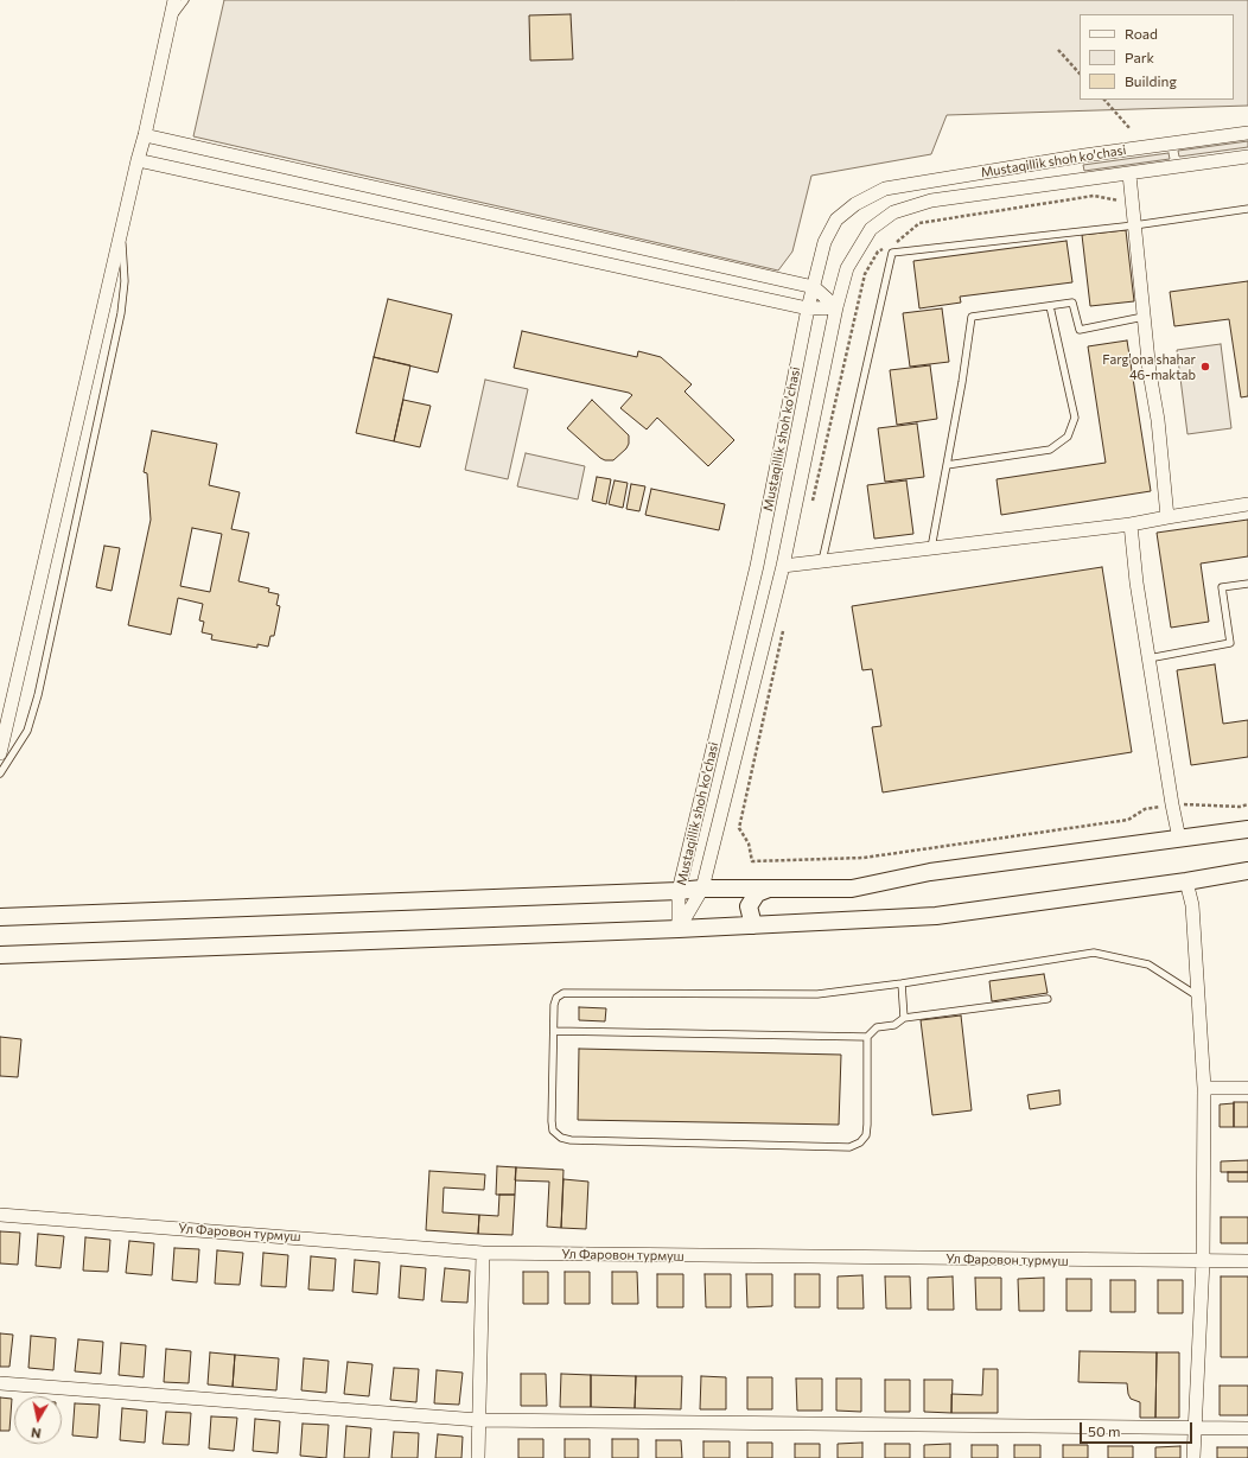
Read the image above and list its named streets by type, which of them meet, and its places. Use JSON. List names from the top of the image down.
{
  "streets": {
    "street": ["Mustaqillik shoh ko'chasi", "Ул Фаровон турмуш"]
  },
  "places": ["Farg'ona shahar 46-maktab"],
  "legend": ["Road", "Park", "Building"],
  "scale_bar": "50 m",
  "north": "bottom"
}
